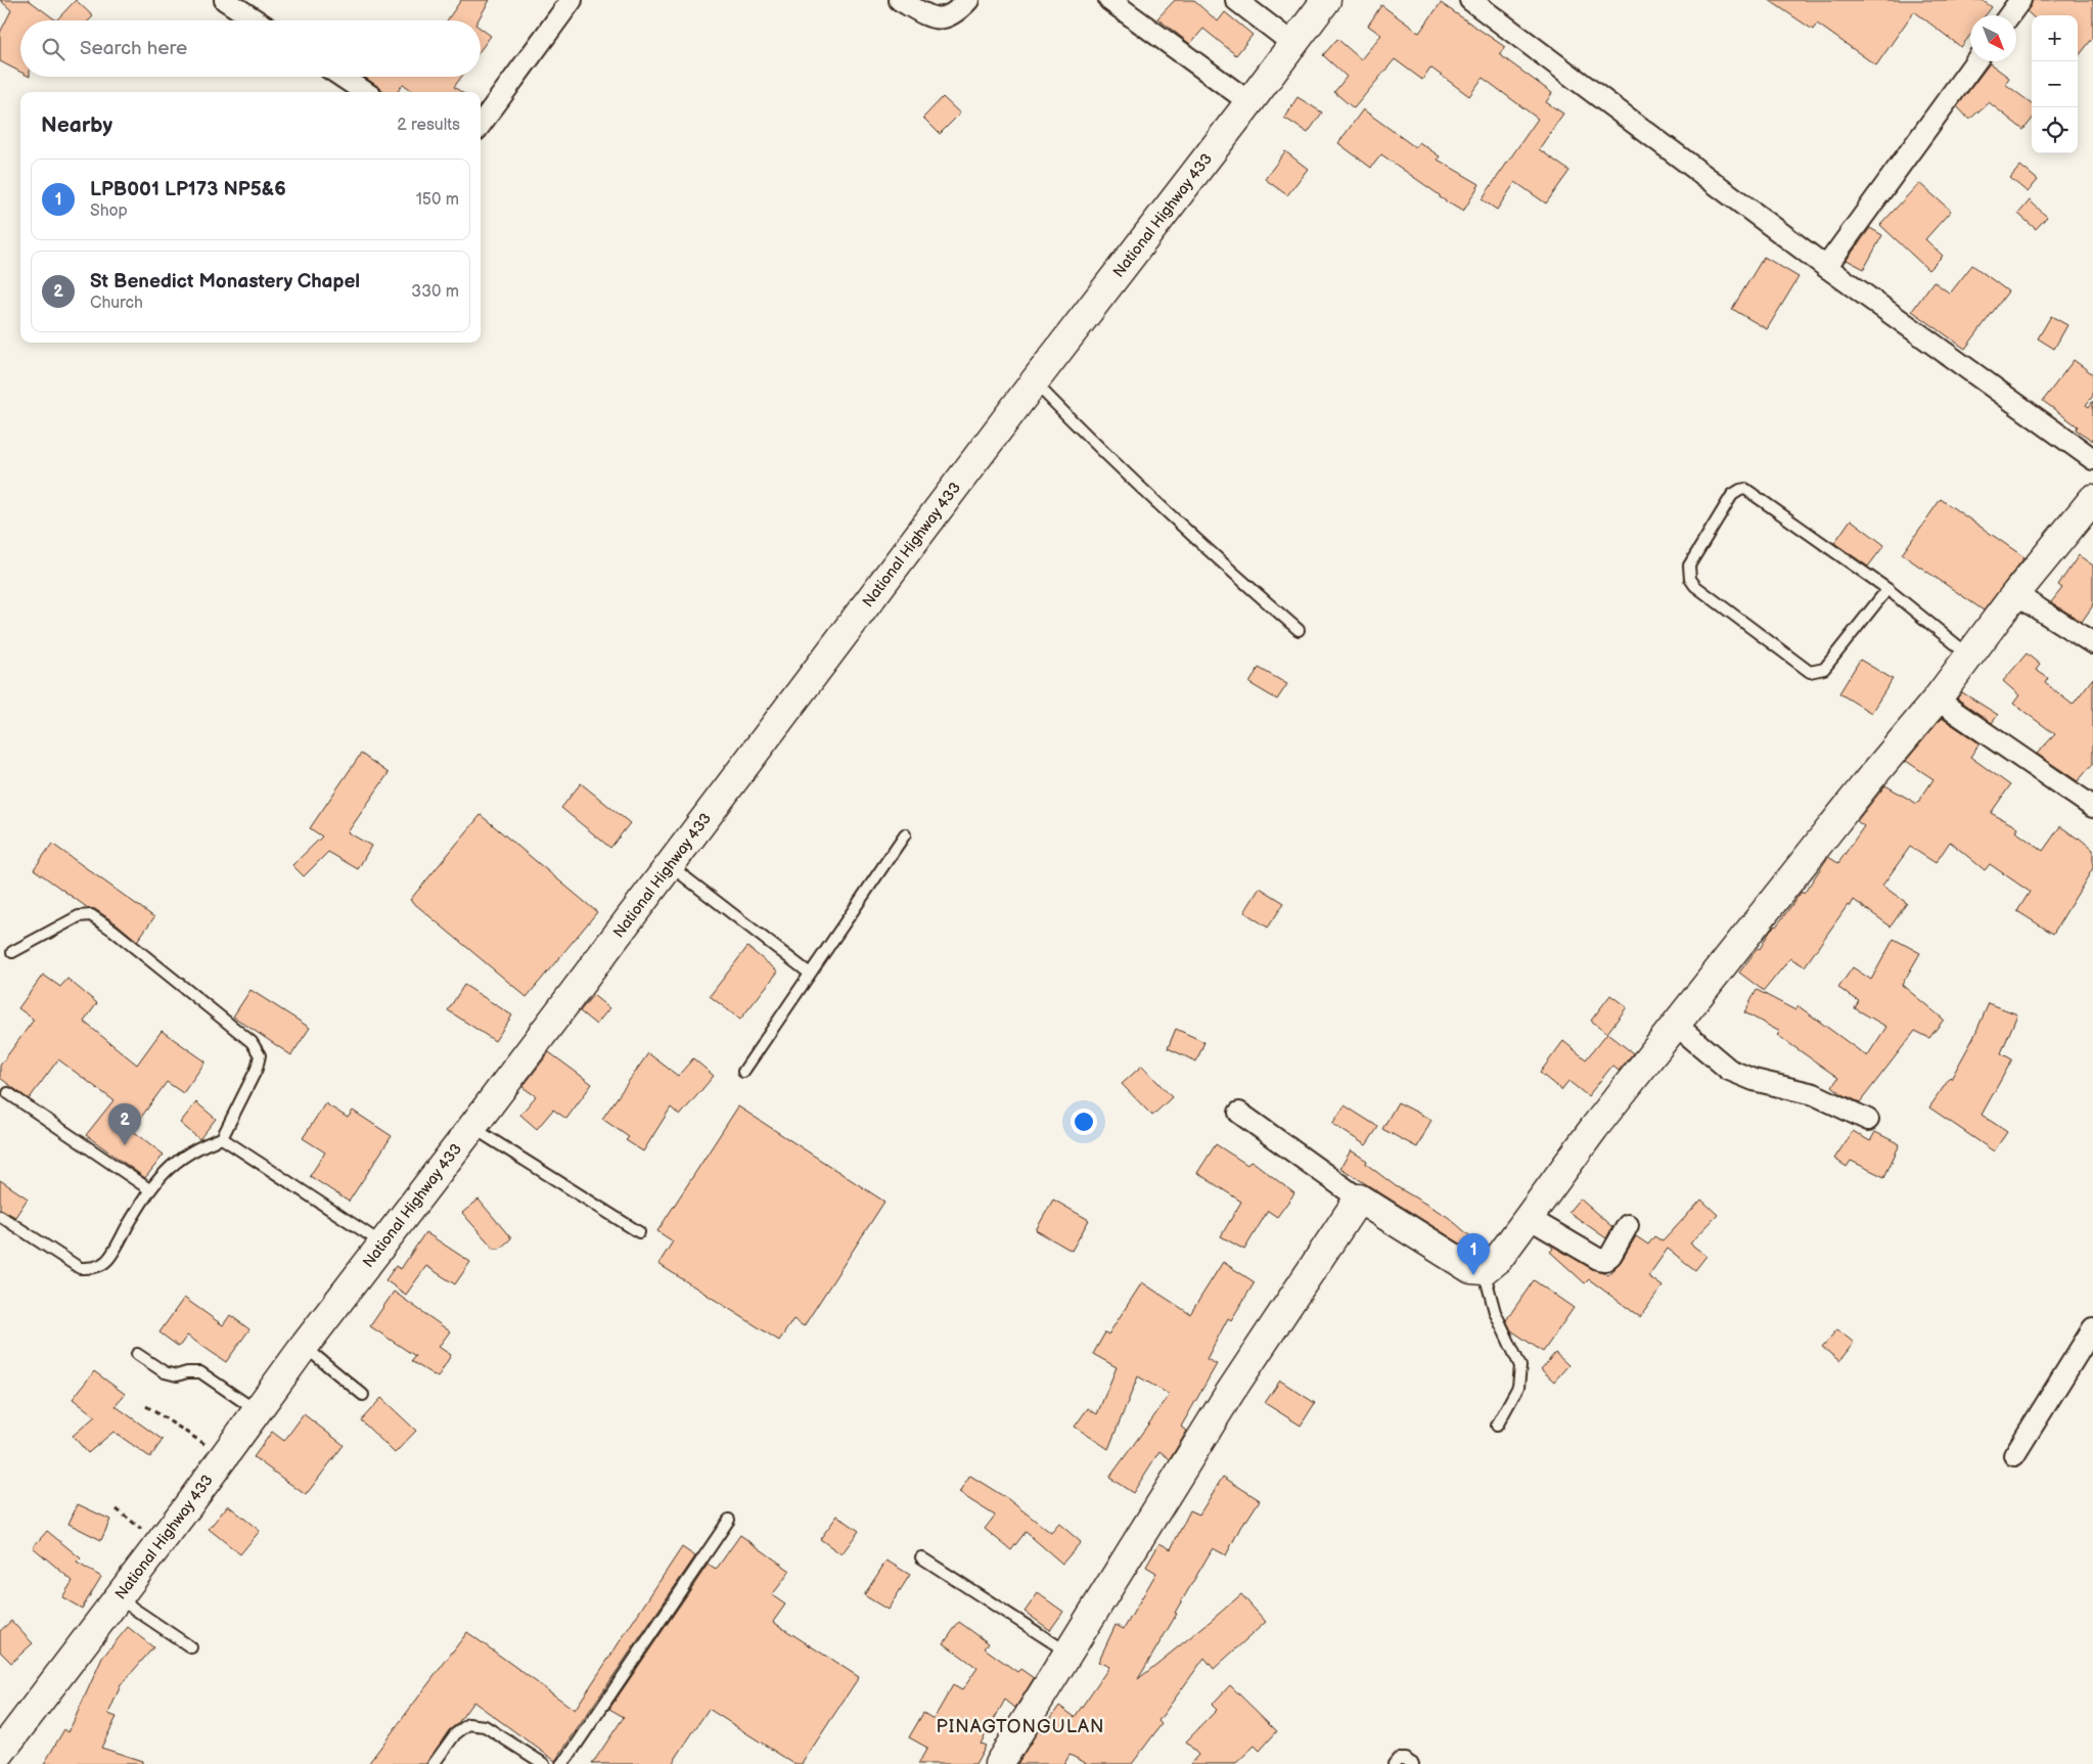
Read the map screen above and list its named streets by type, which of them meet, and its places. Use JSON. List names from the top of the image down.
{
  "streets": {
    "main road": ["National Highway 433"]
  },
  "districts": ["PINAGTONGULAN"],
  "north": "bottom right",
  "page": {
    "map_buttons": ["+", "−"],
    "search": "Search here",
    "heading": ["Nearby", "2 results"],
    "list": [
      {
        "mark": "1",
        "name": "LPB001 LP173 NP5&6",
        "note": "Shop",
        "value": "150 m"
      },
      {
        "mark": "2",
        "name": "St Benedict Monastery Chapel",
        "note": "Church",
        "value": "330 m"
      }
    ],
    "pins": ["2", "1"]
  }
}
